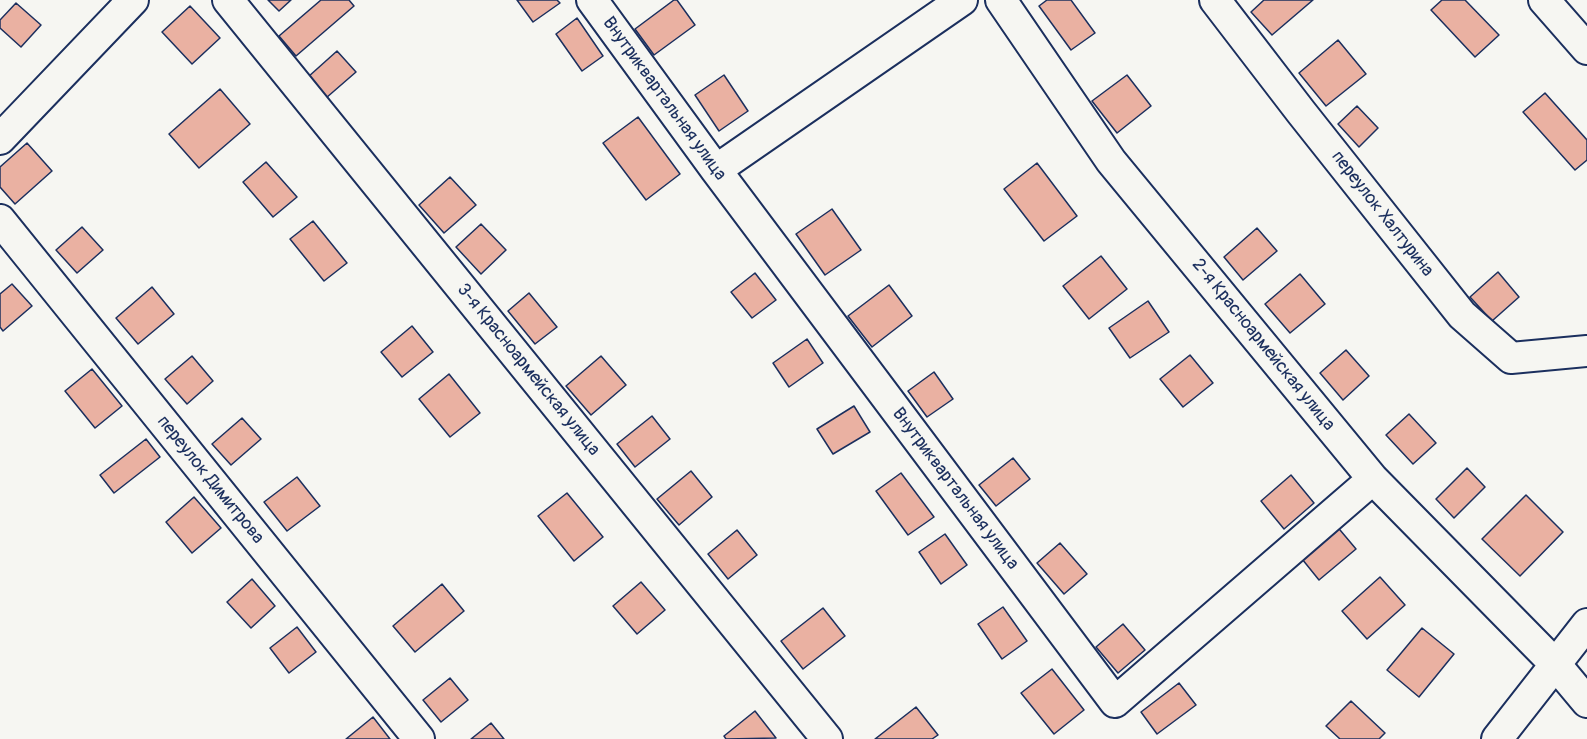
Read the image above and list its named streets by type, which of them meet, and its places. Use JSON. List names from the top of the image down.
{
  "streets": {
    "street": [
      "Внутриквартальная улица",
      "переулок Халтурина",
      "2-я Красноармейская улица",
      "3-я Красноармейская улица",
      "переулок Димитрова"
    ]
  },
  "crossings": [
    ["Внутриквартальная улица", "2-я Красноармейская улица"]
  ]
}
